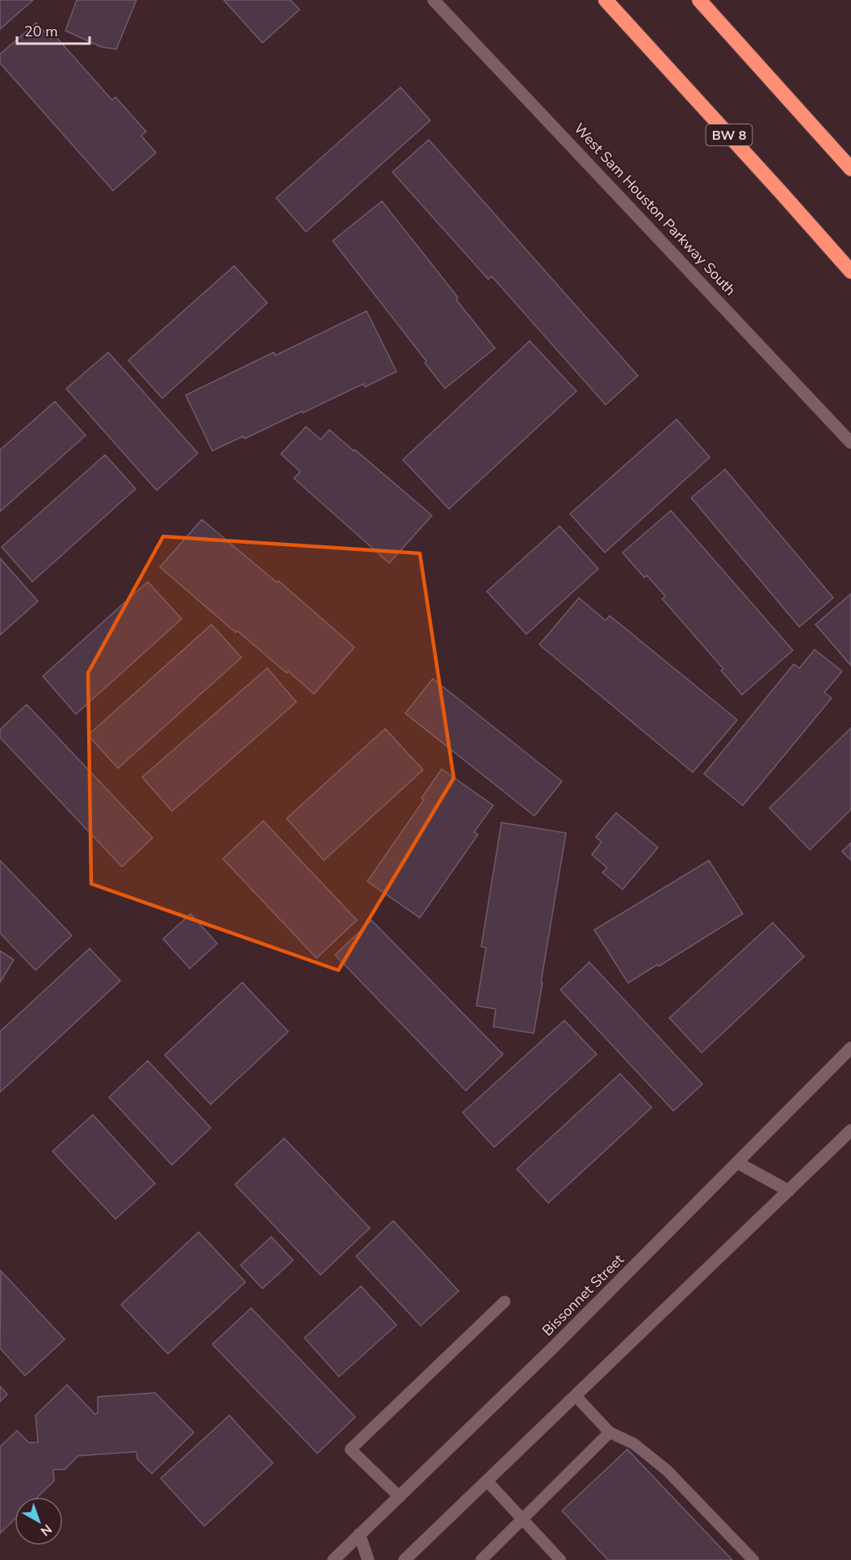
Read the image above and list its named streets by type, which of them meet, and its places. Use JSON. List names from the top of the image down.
{
  "streets": {
    "highway": ["BW 8"],
    "main road": ["West Sam Houston Parkway South", "Bissonnet Street"]
  },
  "scale_bar": "20 m",
  "north": "bottom right"
}
